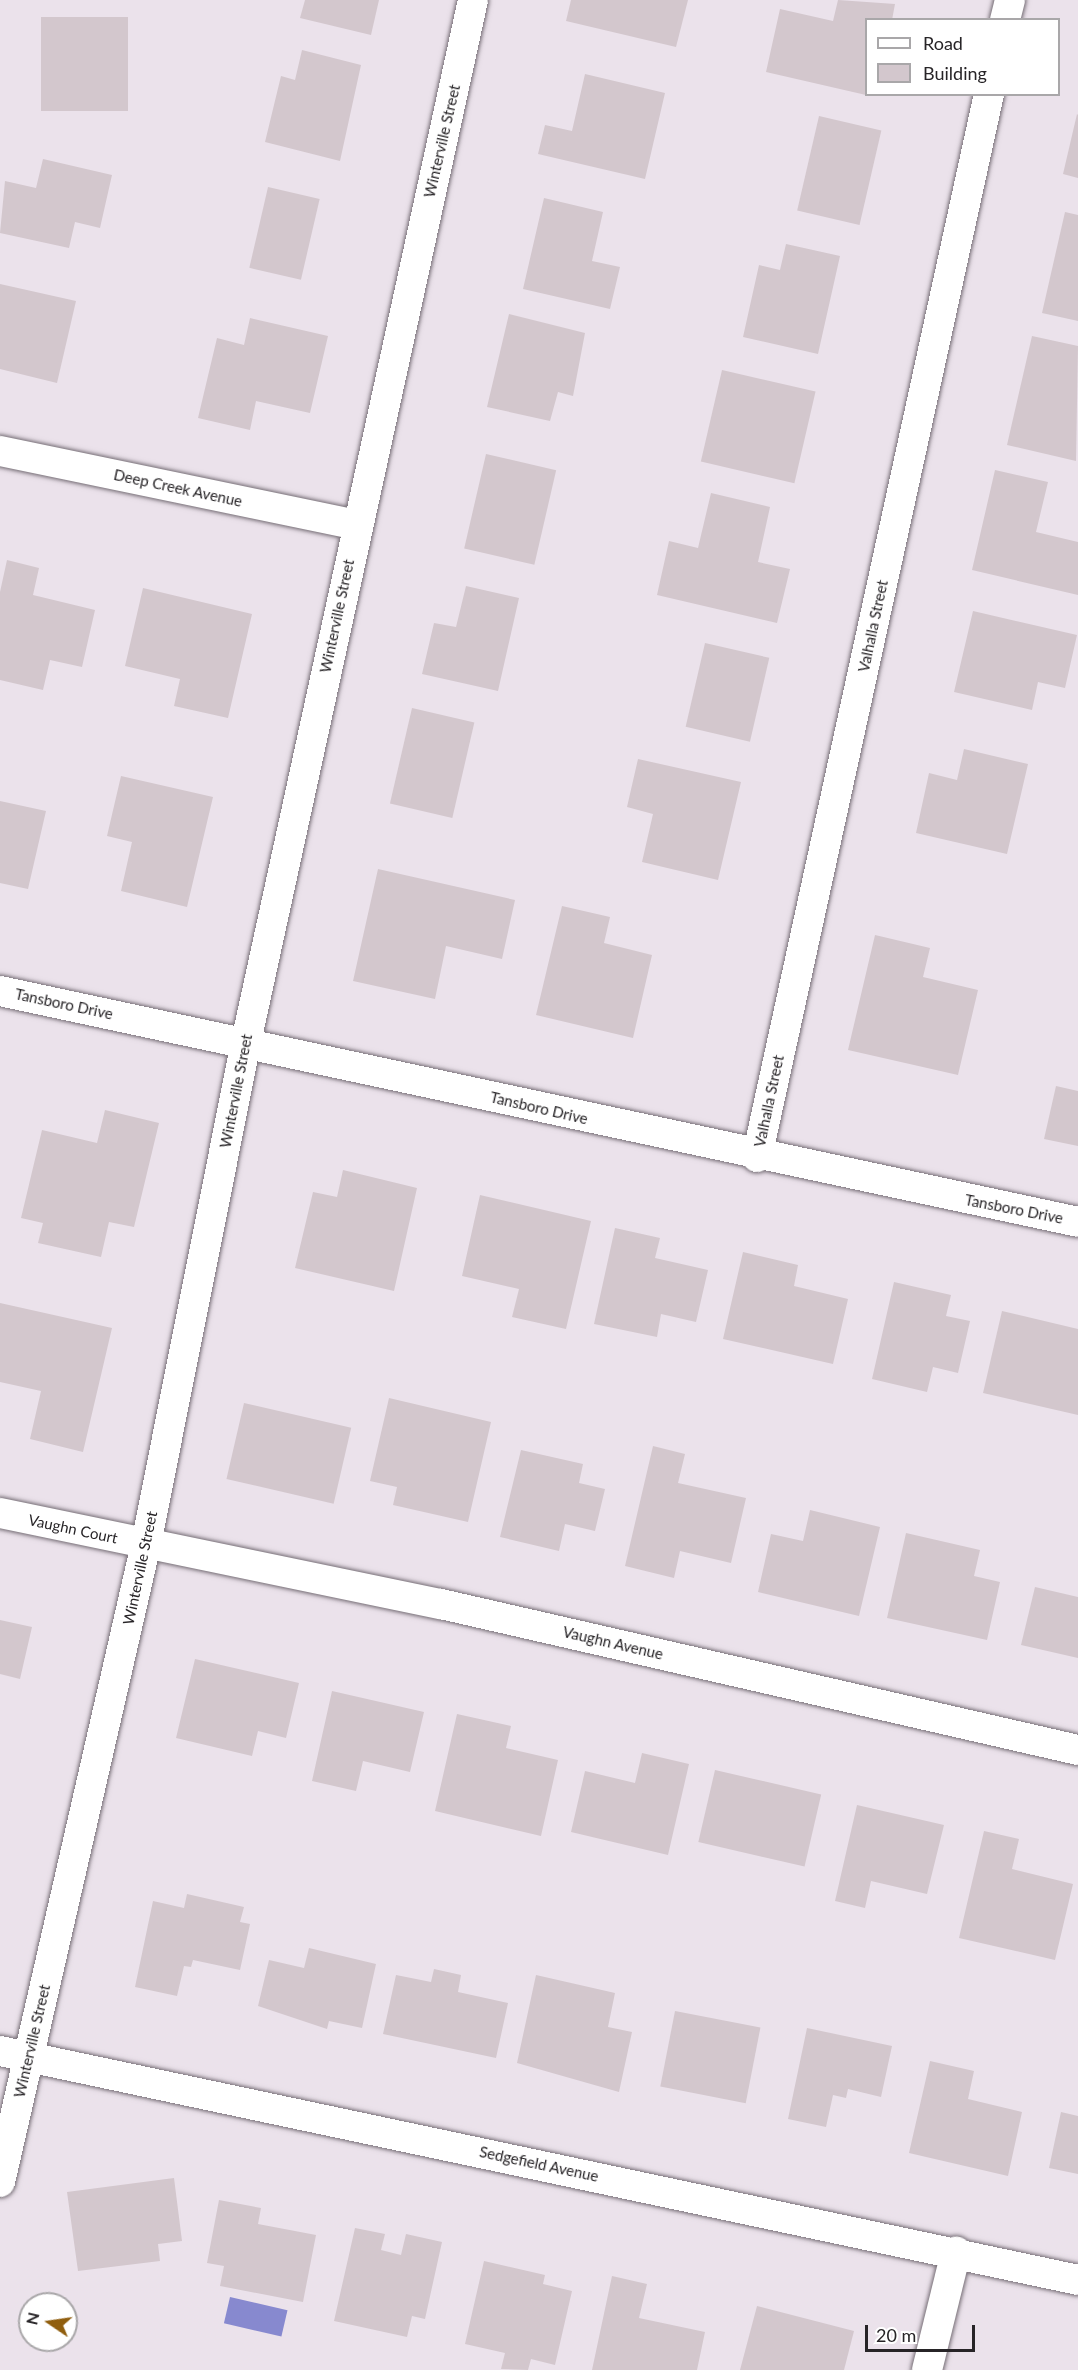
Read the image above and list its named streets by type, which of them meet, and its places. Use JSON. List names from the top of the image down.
{
  "streets": {
    "street": [
      "Winterville Street",
      "Deep Creek Avenue",
      "Valhalla Street",
      "Tansboro Drive",
      "Vaughn Court",
      "Vaughn Avenue",
      "Sedgefield Avenue"
    ]
  },
  "crossings": [
    ["Winterville Street", "Deep Creek Avenue"],
    ["Winterville Street", "Tansboro Drive"],
    ["Winterville Street", "Vaughn Court"],
    ["Winterville Street", "Vaughn Avenue"],
    ["Winterville Street", "Sedgefield Avenue"],
    ["Valhalla Street", "Tansboro Drive"],
    ["Vaughn Court", "Vaughn Avenue"]
  ],
  "legend": ["Road", "Building"],
  "scale_bar": "20 m",
  "north": "left"
}
